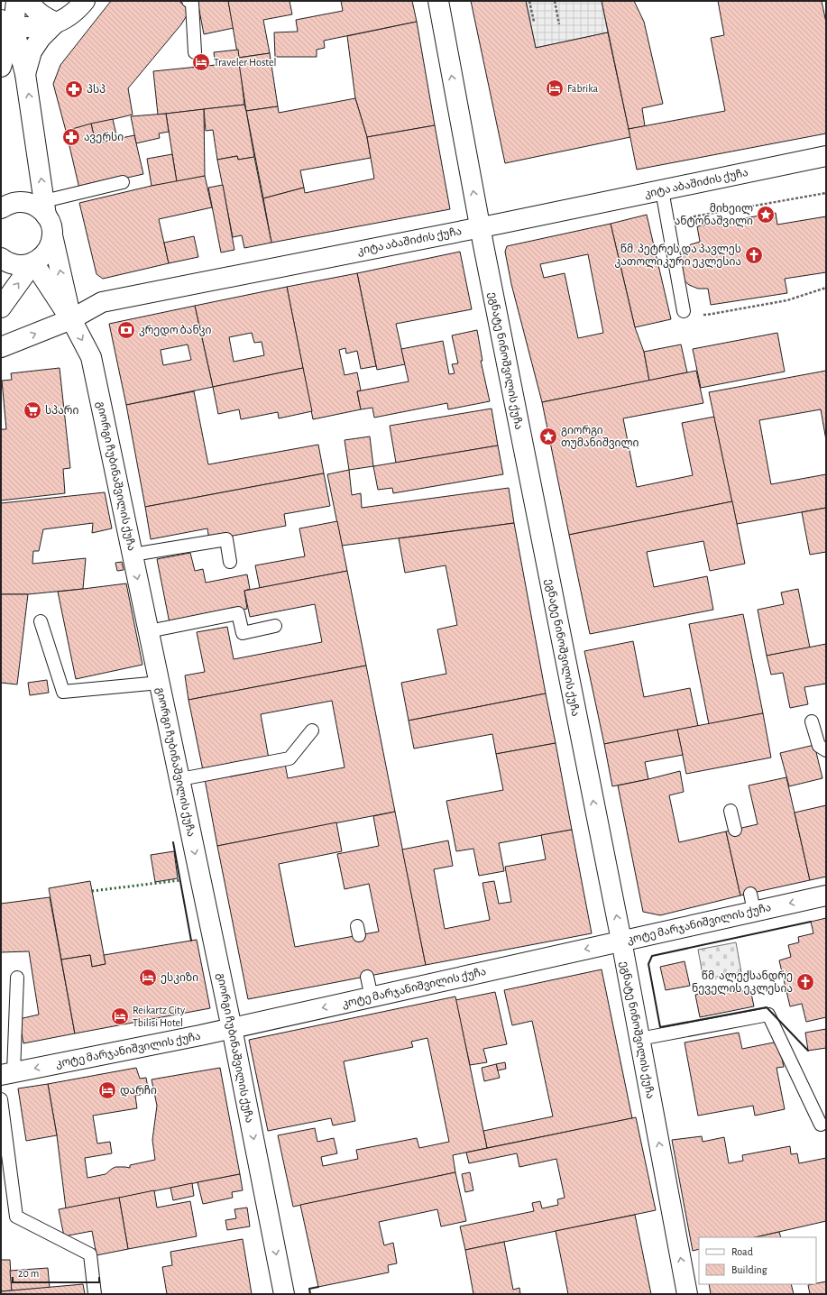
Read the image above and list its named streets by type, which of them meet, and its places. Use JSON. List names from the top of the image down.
{
  "streets": {
    "street": [
      "კიტა აბაშიძის ქუჩა",
      "ეგნატე ნინოშვილის ქუჩა",
      "გიორგი ჩუბინაშვილის ქუჩა",
      "კოტე მარჯანიშვილის ქუჩა"
    ]
  },
  "crossings": [
    ["კიტა აბაშიძის ქუჩა", "ეგნატე ნინოშვილის ქუჩა"],
    ["კიტა აბაშიძის ქუჩა", "გიორგი ჩუბინაშვილის ქუჩა"],
    ["ეგნატე ნინოშვილის ქუჩა", "კოტე მარჯანიშვილის ქუჩა"],
    ["გიორგი ჩუბინაშვილის ქუჩა", "კოტე მარჯანიშვილის ქუჩა"]
  ],
  "one_way": ["ეგნატე ნინოშვილის ქუჩა", "კოტე მარჯანიშვილის ქუჩა"],
  "places": {
    "hotel": [
      "Traveler Hostel",
      "Fabrika",
      "ესკიზი",
      "Reikartz City Tbilisi Hotel",
      "დარჩი"
    ],
    "pharmacy": ["პსპ", "ავერსი"],
    "place": ["მიხეილ ანტონაშვილი", "გიორგი თუმანიშვილი"],
    "church": ["წმ. პეტრეს და პავლეს კათოლიკური ეკლესია", "წმ. ალექსანდრე ნეველის ეკლესია"],
    "bank": ["კრედო ბანკი"],
    "supermarket": ["სპარი"]
  },
  "legend": ["Road", "Building"],
  "scale_bar": "20 m"
}
